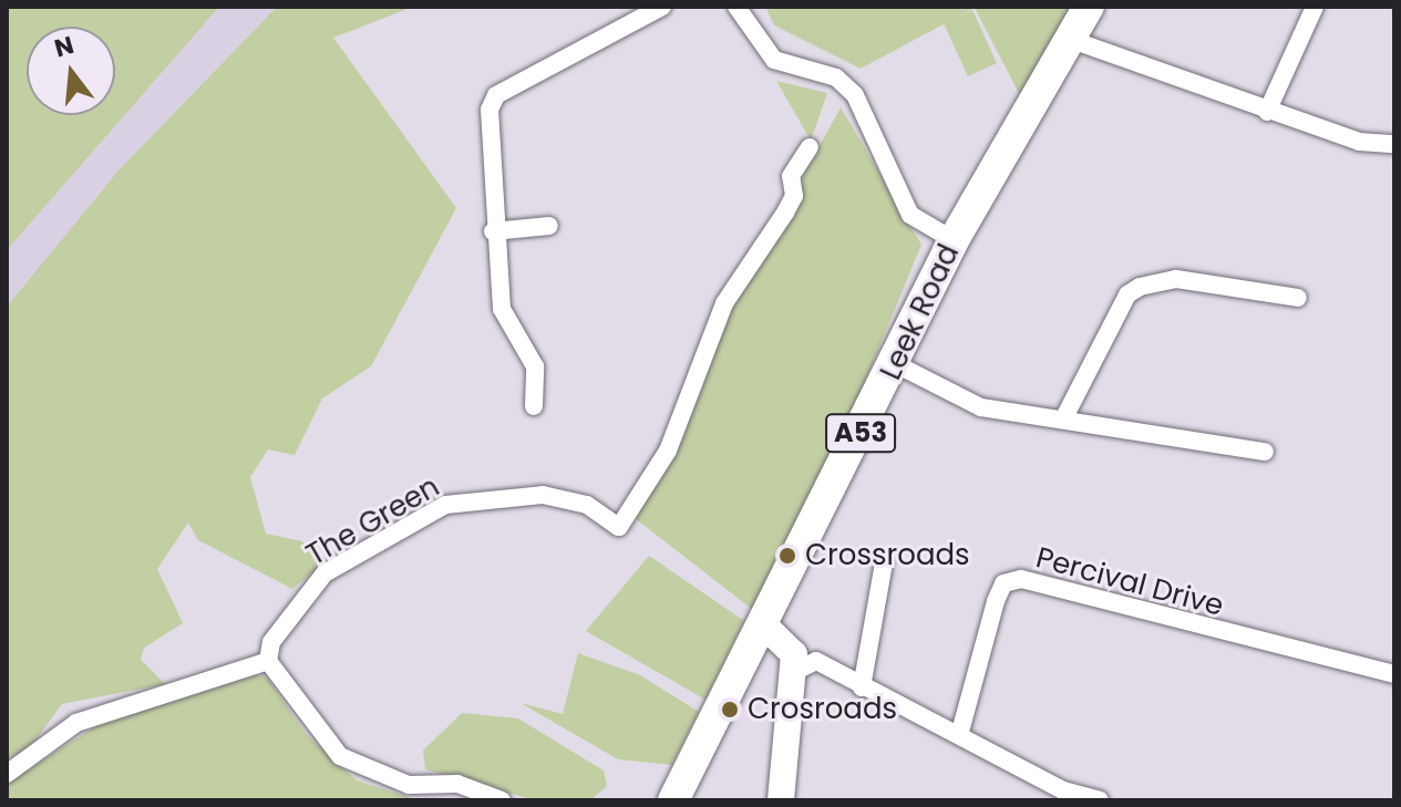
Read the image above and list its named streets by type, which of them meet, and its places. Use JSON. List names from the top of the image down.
{
  "streets": {
    "highway": ["Leek Road", "A53"],
    "street": ["The Green", "Percival Drive"]
  },
  "crossings": [
    ["Leek Road", "A53"]
  ],
  "places": ["Crossroads", "Crosroads"],
  "north": "top"
}
